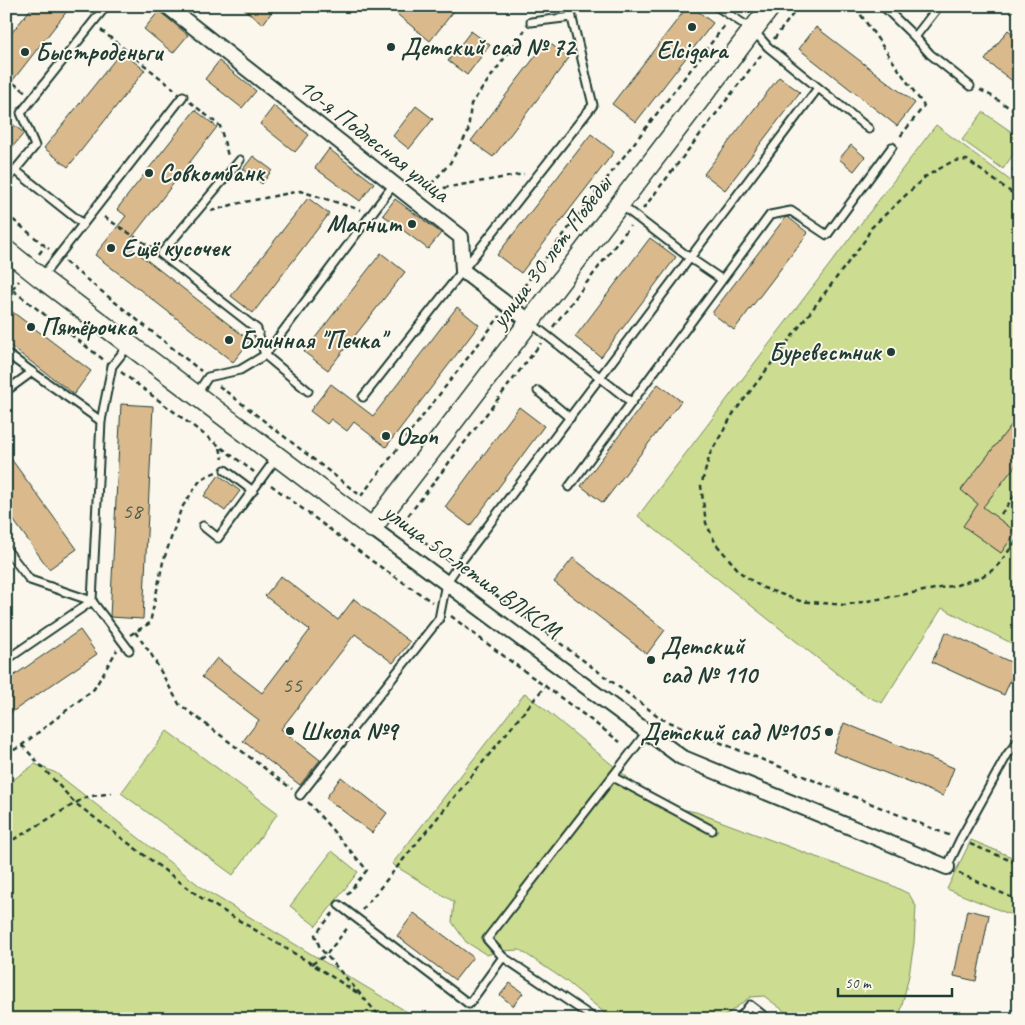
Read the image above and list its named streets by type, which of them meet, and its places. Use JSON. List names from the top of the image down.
{
  "streets": {
    "main road": ["улица 30 лет Победы", "улица 50-летия ВЛКСМ"],
    "street": ["10-я Подлесная улица"]
  },
  "crossings": [
    ["улица 30 лет Победы", "улица 50-летия ВЛКСМ"]
  ],
  "places": [
    "Elcigara",
    "Детский сад № 72",
    "Быстроденьги",
    "Совкомбанк",
    "Магнит",
    "Ещё кусочек",
    "Пятёрочка",
    "Блинная \"Печка\"",
    "Буревестник",
    "Ozon",
    "Детский сад № 110",
    "Школа №9",
    "Детский сад №105"
  ],
  "house_numbers": ["58", "55"],
  "scale_bar": "50 m"
}
